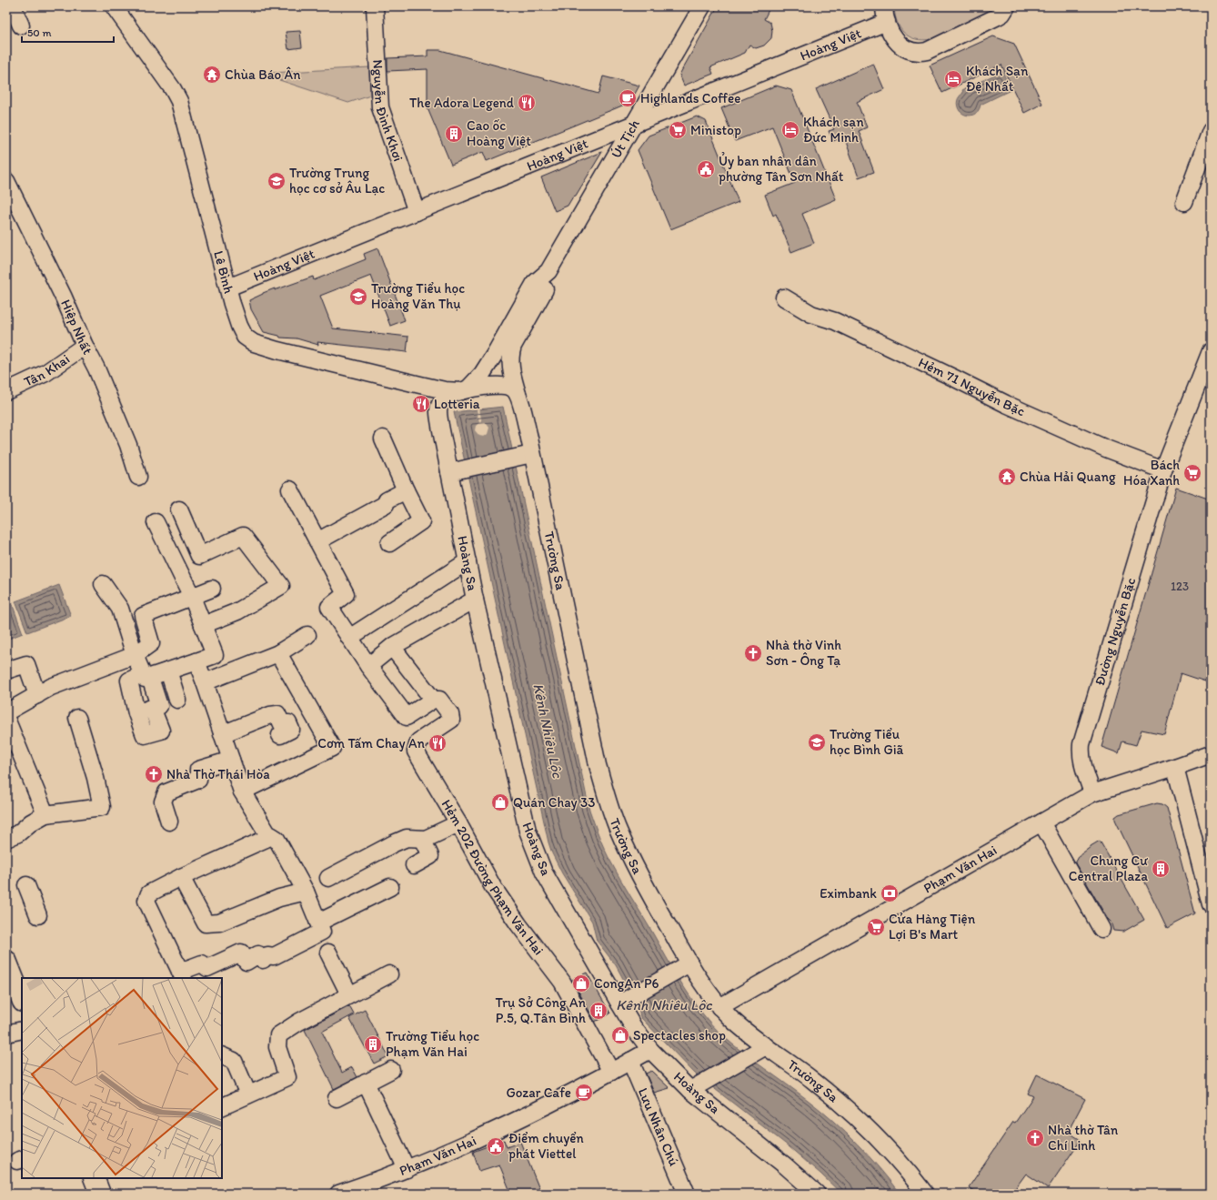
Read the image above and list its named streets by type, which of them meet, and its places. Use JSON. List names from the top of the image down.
{
  "streets": {
    "street": [
      "Hoàng Việt",
      "Nguyễn Đình Khơi",
      "Út Tịch",
      "Lê Bình",
      "Hiệp Nhất",
      "Tân Khai",
      "Hẻm 71 Nguyễn Bặc",
      "Trường Sa",
      "Hoàng Sa",
      "Đường Nguyễn Bặc",
      "Phạm Văn Hai",
      "Hẻm 202 Đường Phạm Văn Hai",
      "Lưu Nhân Chú"
    ]
  },
  "crossings": [
    ["Hoàng Việt", "Nguyễn Đình Khơi"],
    ["Hoàng Việt", "Út Tịch"],
    ["Hoàng Việt", "Lê Bình"],
    ["Út Tịch", "Lê Bình"],
    ["Út Tịch", "Trường Sa"],
    ["Út Tịch", "Hoàng Sa"],
    ["Lê Bình", "Trường Sa"],
    ["Lê Bình", "Hoàng Sa"],
    ["Hiệp Nhất", "Tân Khai"],
    ["Hẻm 71 Nguyễn Bặc", "Đường Nguyễn Bặc"],
    ["Trường Sa", "Hoàng Sa"],
    ["Trường Sa", "Phạm Văn Hai"],
    ["Hoàng Sa", "Phạm Văn Hai"],
    ["Đường Nguyễn Bặc", "Phạm Văn Hai"],
    ["Phạm Văn Hai", "Hẻm 202 Đường Phạm Văn Hai"],
    ["Phạm Văn Hai", "Lưu Nhân Chú"]
  ],
  "water": ["Kênh Nhiêu Lộc"],
  "places": {
    "temple": ["Chùa Báo Ân", "Chùa Hải Quang"],
    "hotel": ["Khách Sạn Đệ Nhất", "Khách sạn Đức Minh"],
    "cafe": ["Highlands Coffee", "Gozar Cafe"],
    "restaurant": ["The Adora Legend", "Lotteria", "Cơm Tấm Chay An"],
    "supermarket": ["Ministop", "Bách Hóa Xanh", "Cửa Hàng Tiện Lợi B's Mart"],
    "building": [
      "Cao ốc Hoàng Việt",
      "Chung Cư Central Plaza",
      "Trụ Sở Công An P.5, Q.Tân Bình",
      "Trường Tiểu học Phạm Văn Hai"
    ],
    "public building": ["Ủy ban nhân dân phường Tân Sơn Nhất", "Điểm chuyển phát Viettel"],
    "school or university": ["Trường Trung học cơ sở Âu Lạc", "Trường Tiểu học Hoàng Văn Thụ", "Trường Tiểu học Bình Giã"],
    "church": ["Nhà thờ Vinh Sơn - Ông Tạ", "Nhà Thờ Thái Hòa", "Nhà thờ Tân Chí Linh"],
    "shop": ["Quán Chay 33", "CongAn P6", "Spectacles shop"],
    "bank": ["Eximbank"]
  },
  "house_numbers": ["123"],
  "scale_bar": "50 m"
}
